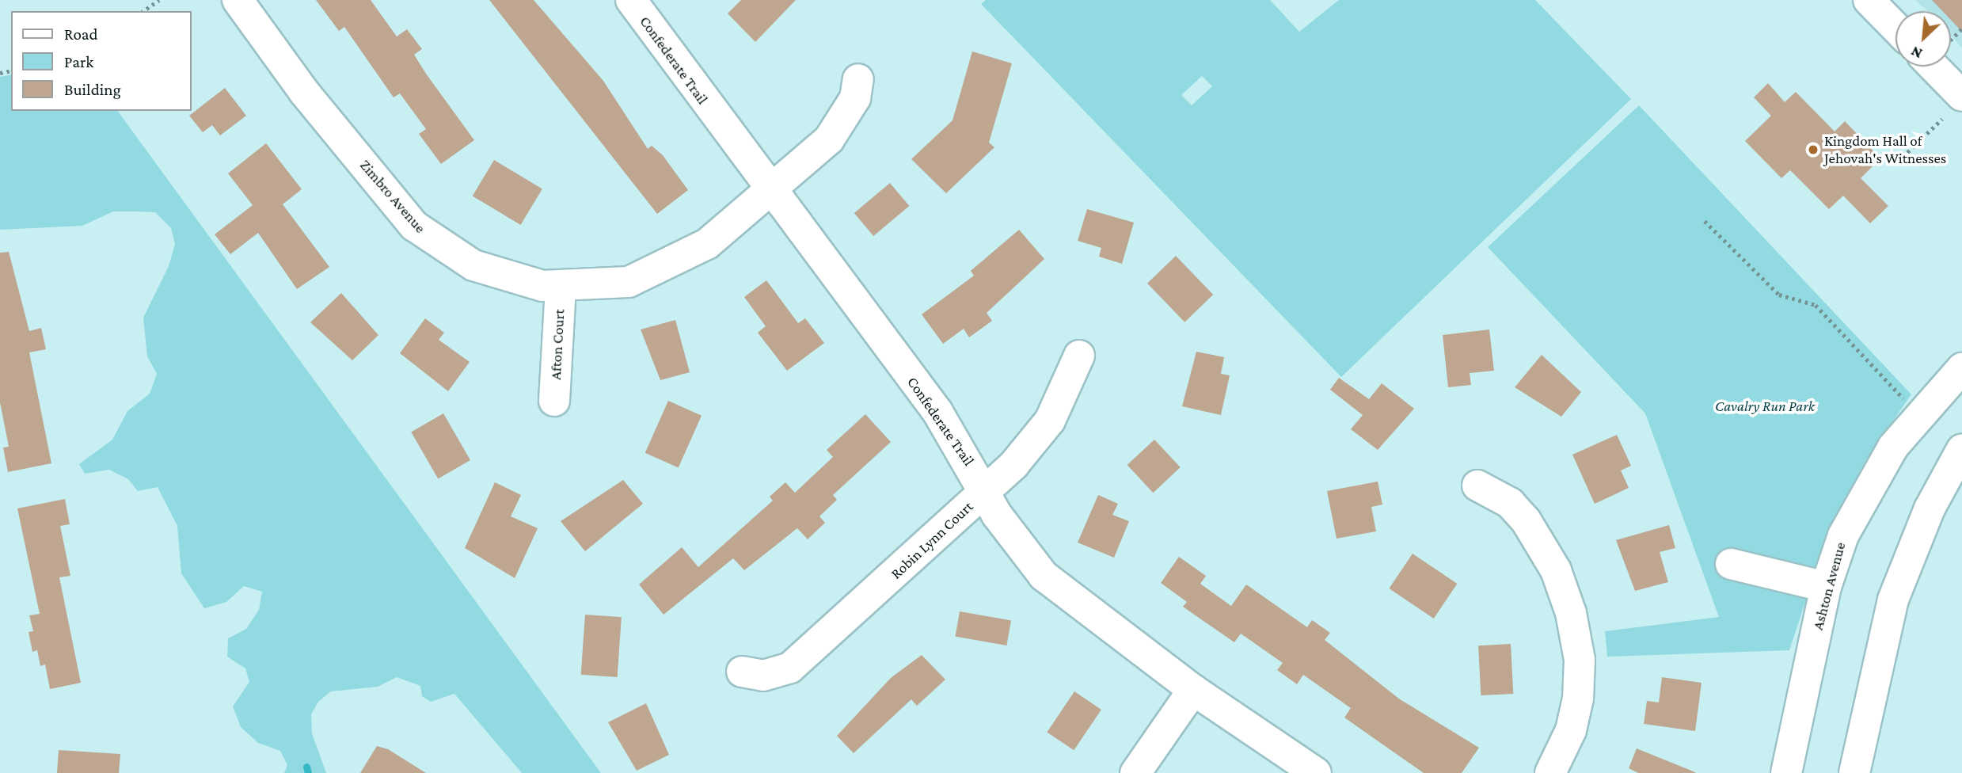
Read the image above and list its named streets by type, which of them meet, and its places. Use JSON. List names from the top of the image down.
{
  "streets": {
    "street": [
      "Confederate Trail",
      "Zimbro Avenue",
      "Afton Court",
      "Robin Lynn Court",
      "Ashton Avenue"
    ]
  },
  "crossings": [
    ["Confederate Trail", "Zimbro Avenue"],
    ["Confederate Trail", "Robin Lynn Court"],
    ["Zimbro Avenue", "Afton Court"]
  ],
  "parks": ["Cavalry Run Park"],
  "places": ["Kingdom Hall of Jehovah's Witnesses"],
  "legend": ["Road", "Park", "Building"],
  "north": "bottom left"
}
